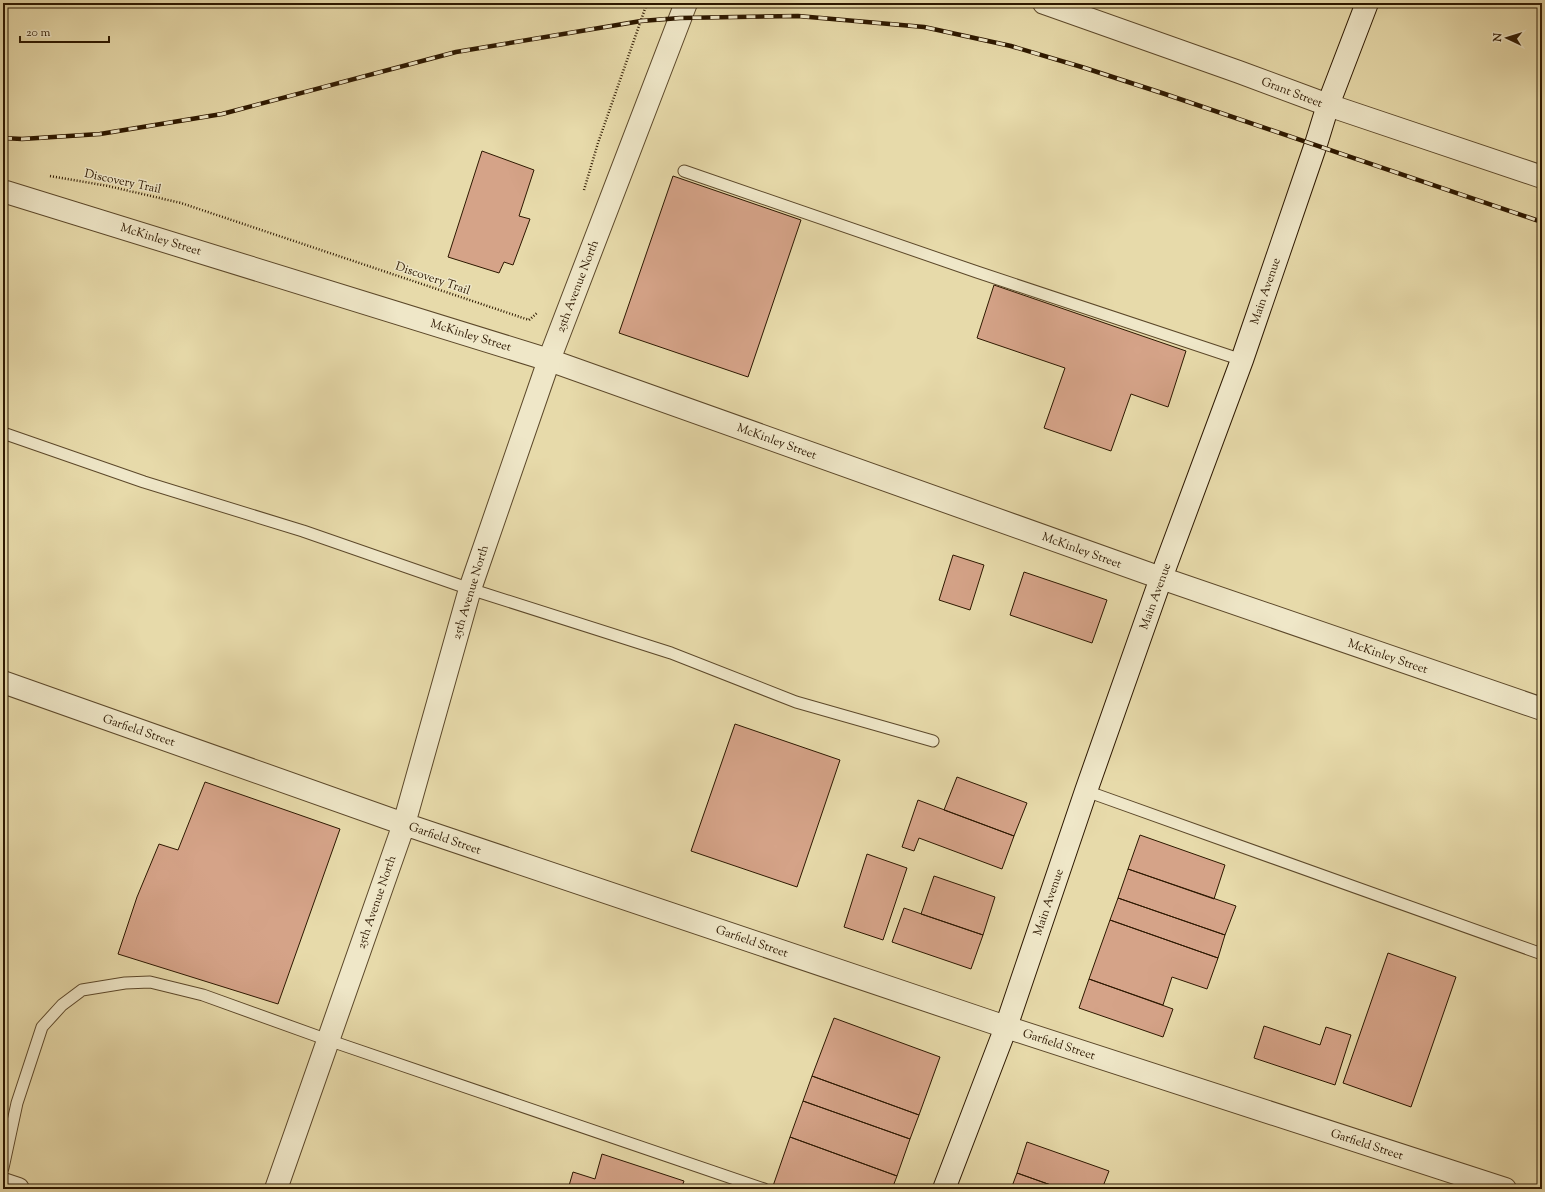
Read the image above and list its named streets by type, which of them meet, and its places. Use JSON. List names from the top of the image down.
{
  "streets": {
    "street": [
      "Grant Street",
      "McKinley Street",
      "25th Avenue North",
      "Main Avenue",
      "Garfield Street"
    ],
    "path": ["Discovery Trail"]
  },
  "crossings": [
    ["Grant Street", "Main Avenue"],
    ["McKinley Street", "25th Avenue North"],
    ["McKinley Street", "Main Avenue"],
    ["25th Avenue North", "Garfield Street"],
    ["Main Avenue", "Garfield Street"]
  ],
  "scale_bar": "20 m",
  "north": "left"
}
